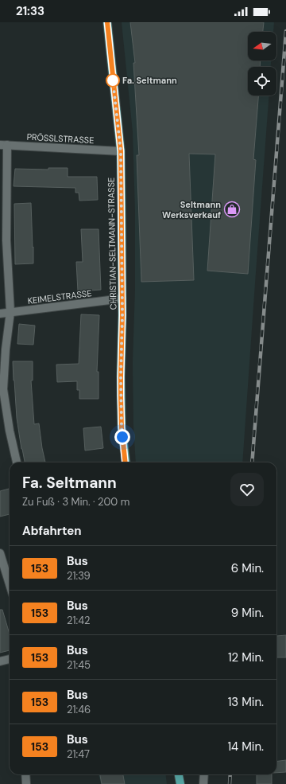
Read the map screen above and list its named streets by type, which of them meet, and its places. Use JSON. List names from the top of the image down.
{
  "streets": {
    "main road": ["CHRISTIAN-SELTMANN-STRASSE"],
    "street": ["PRÖSSLSTRASSE", "KEIMELSTRASSE"]
  },
  "crossings": [
    ["PRÖSSLSTRASSE", "CHRISTIAN-SELTMANN-STRASSE"],
    ["CHRISTIAN-SELTMANN-STRASSE", "KEIMELSTRASSE"]
  ],
  "places": {
    "other": ["Fa. Seltmann"],
    "shop": ["Seltmann Werksverkauf"]
  },
  "lines": ["bus line 153"],
  "north": "left",
  "page": {
    "status": "21:33",
    "heading": [
      ["Fa. Seltmann", "Zu Fuß · 3 Min. · 200 m"],
      "Abfahrten"
    ],
    "list": [
      {
        "mark": "153",
        "name": "Bus",
        "note": "21:39",
        "value": "6 Min."
      },
      {
        "mark": "153",
        "name": "Bus",
        "note": "21:42",
        "value": "9 Min."
      },
      {
        "mark": "153",
        "name": "Bus",
        "note": "21:45",
        "value": "12 Min."
      },
      {
        "mark": "153",
        "name": "Bus",
        "note": "21:46",
        "value": "13 Min."
      },
      {
        "mark": "153",
        "name": "Bus",
        "note": "21:47",
        "value": "14 Min."
      }
    ]
  }
}
